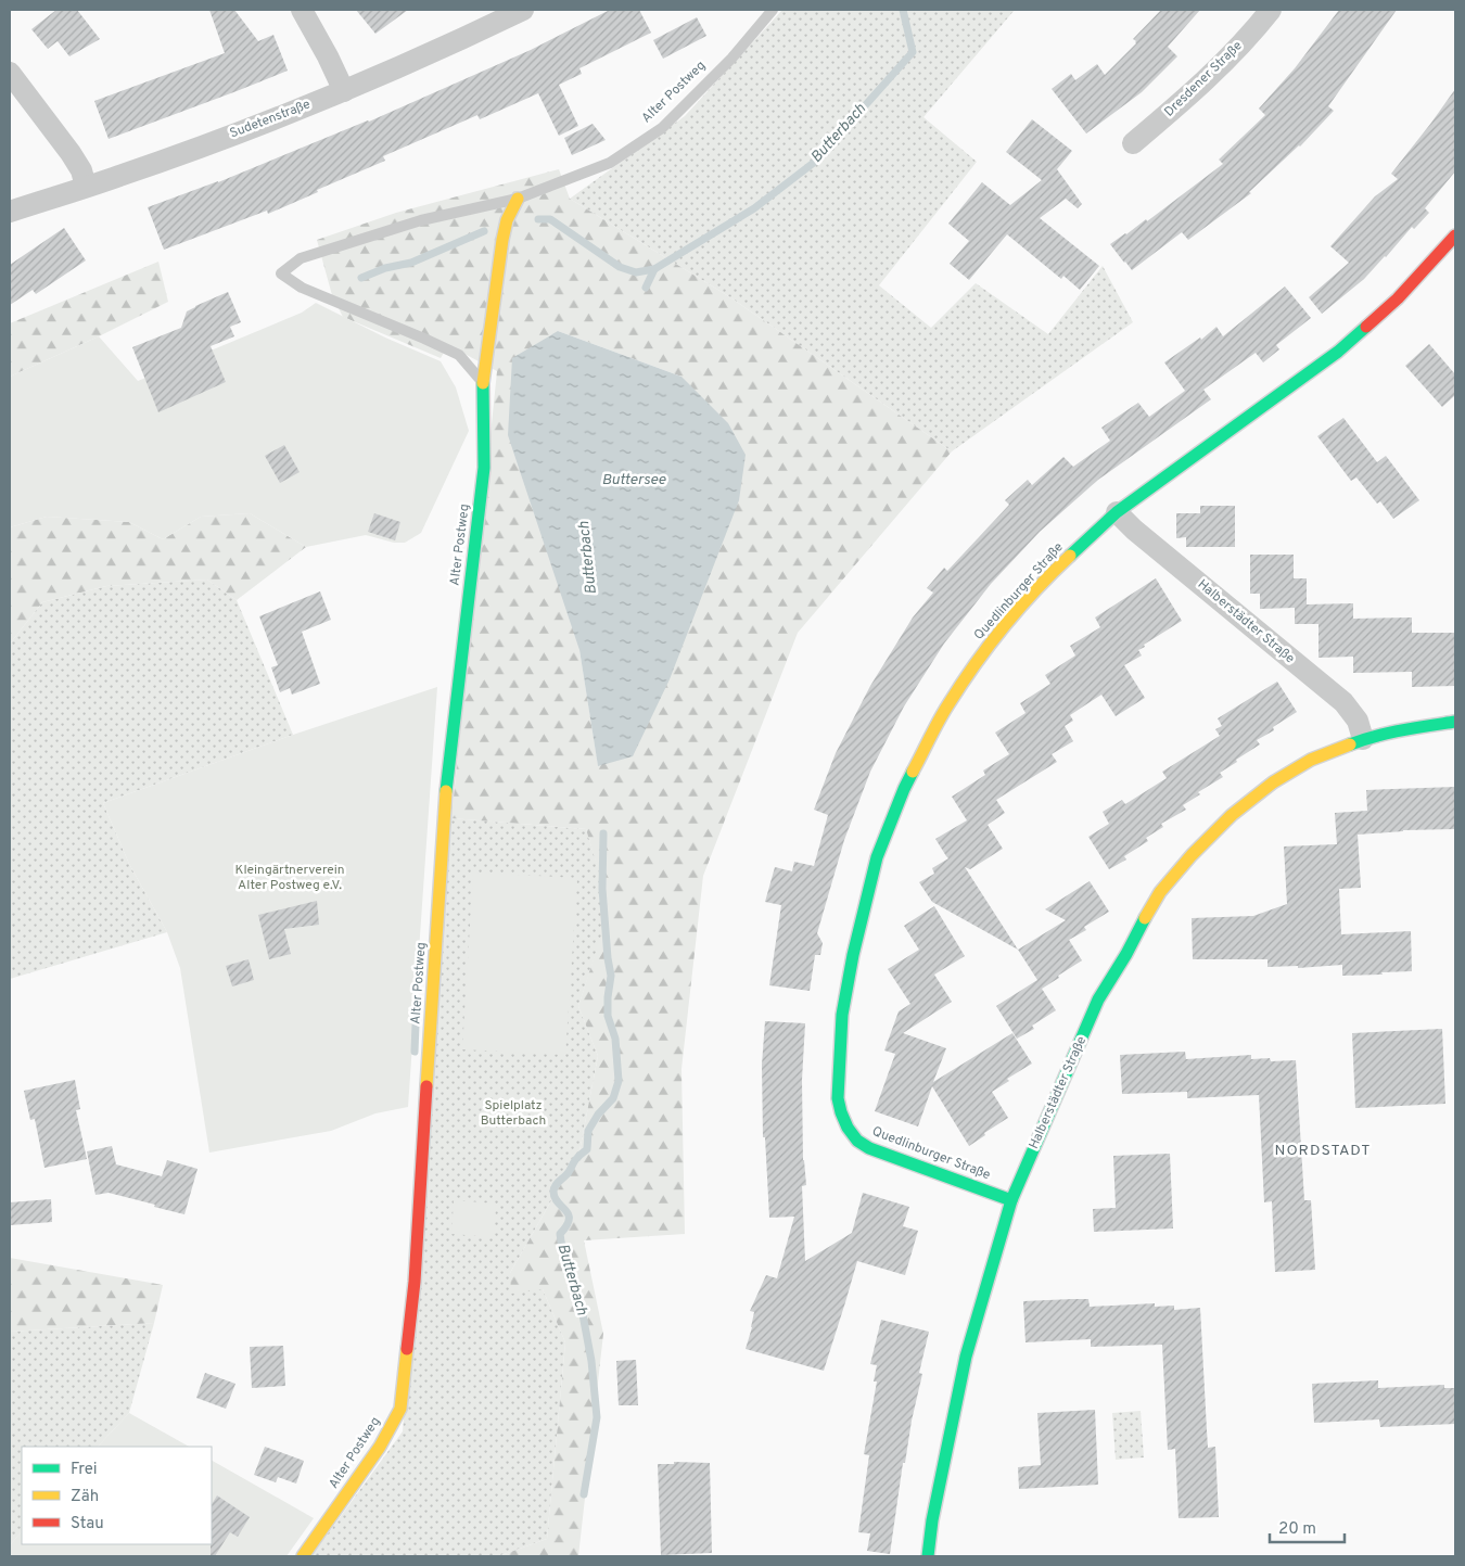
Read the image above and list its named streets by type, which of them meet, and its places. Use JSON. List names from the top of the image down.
{
  "streets": {
    "street": [
      "Dresdener Straße",
      "Alter Postweg",
      "Sudetenstraße",
      "Quedlinburger Straße",
      "Halberstädter Straße"
    ]
  },
  "crossings": [
    ["Quedlinburger Straße", "Halberstädter Straße"]
  ],
  "districts": ["NORDSTADT"],
  "water": ["Butterbach", "Buttersee"],
  "parks": ["Kleingärtnerverein Alter Postweg e.V.", "Spielplatz Butterbach"],
  "legend": ["Frei", "Zäh", "Stau"],
  "scale_bar": "20 m"
}
